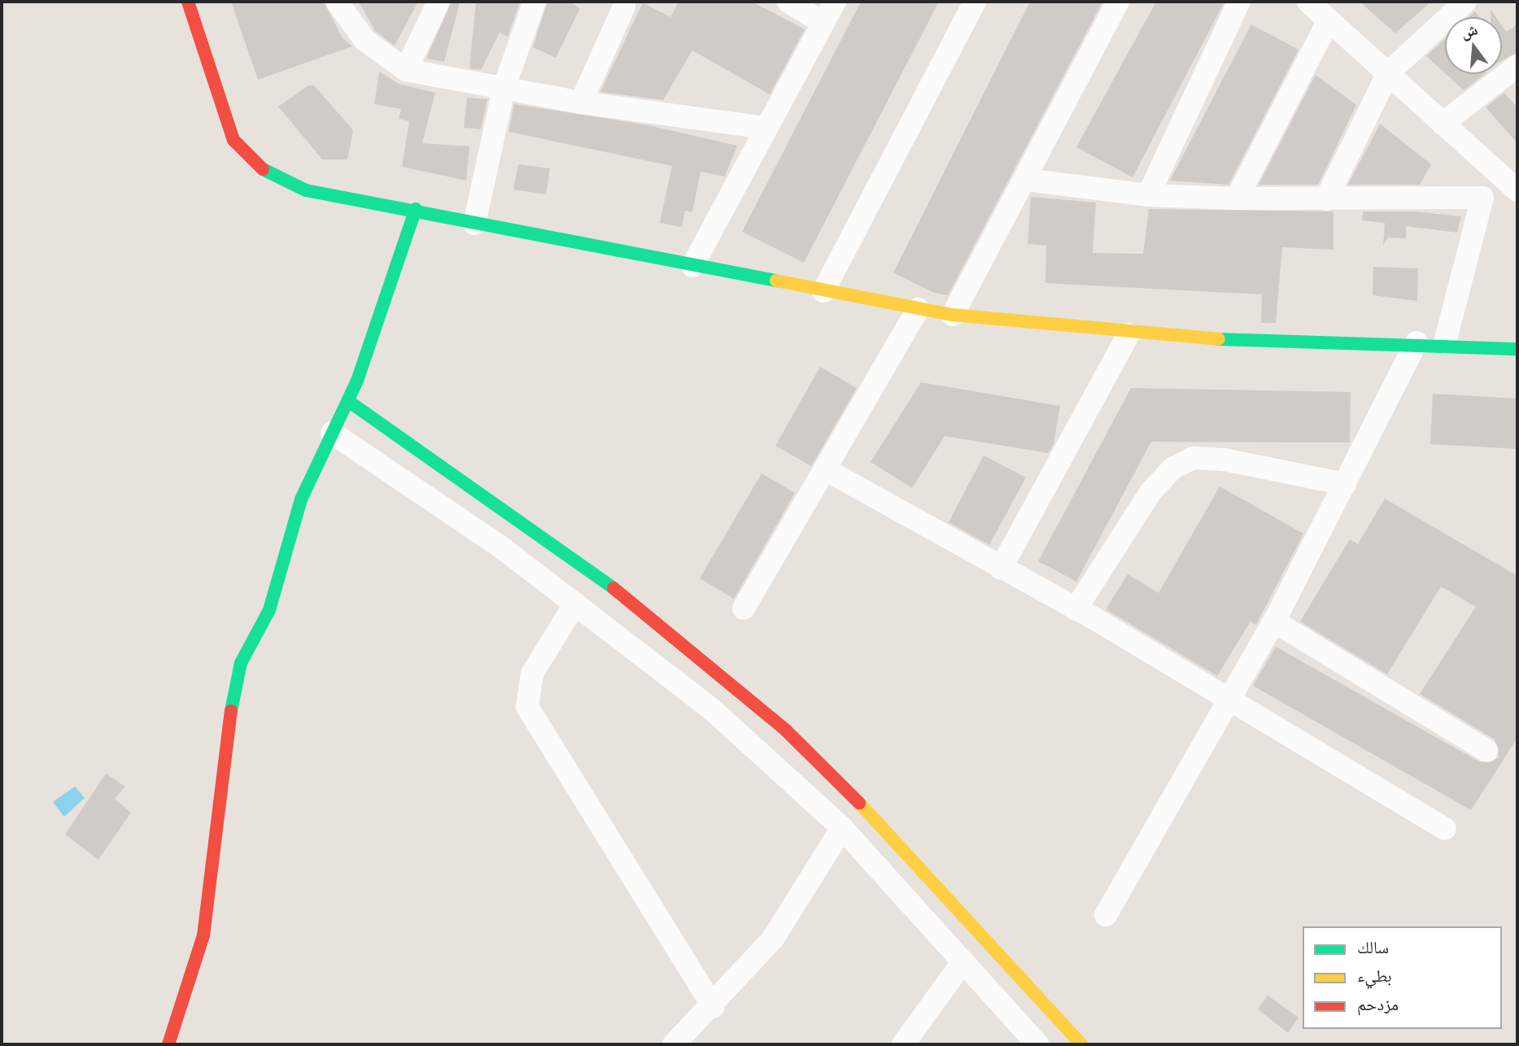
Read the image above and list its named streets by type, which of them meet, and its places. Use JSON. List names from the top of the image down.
{
  "legend": ["سالك", "بطيء", "مزدحم"],
  "north": "top"
}
